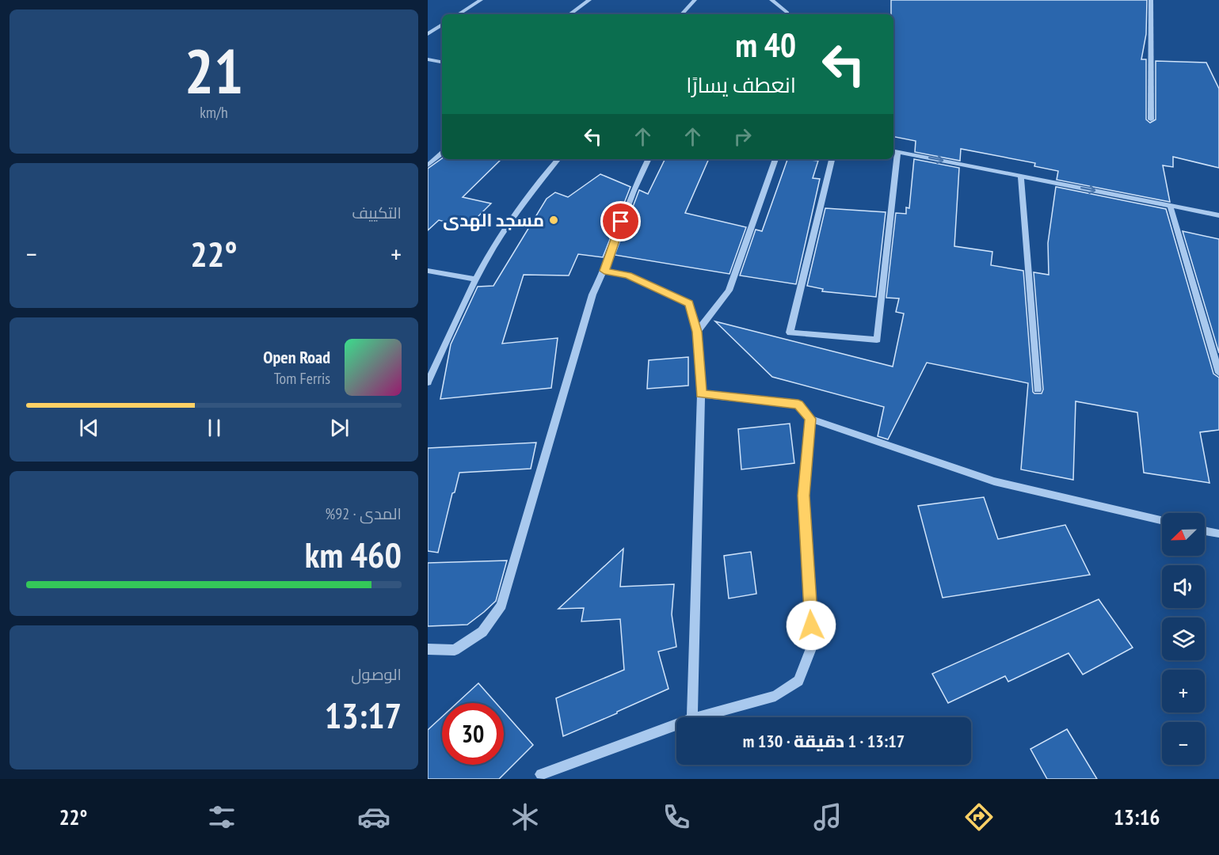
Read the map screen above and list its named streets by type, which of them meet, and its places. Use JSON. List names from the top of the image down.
{
  "places": ["مسجد الهدى"],
  "north": "bottom left",
  "page": {
    "tile": [
      ["21", "km/h"],
      "التكييف",
      ["المدى · 92%", "460 km"],
      ["الوصول", "13:17"]
    ],
    "turn": ["40 m", "انعطف يسارًا"],
    "heat": ["−", "22°", "+"],
    "song": ["Open Road", "Tom Ferris"],
    "map_buttons": ["+", "−"],
    "limit": "30",
    "trip": "13:17 · 1 دقيقة · 130 m",
    "tabs": ["13:16", "22°"]
  }
}
